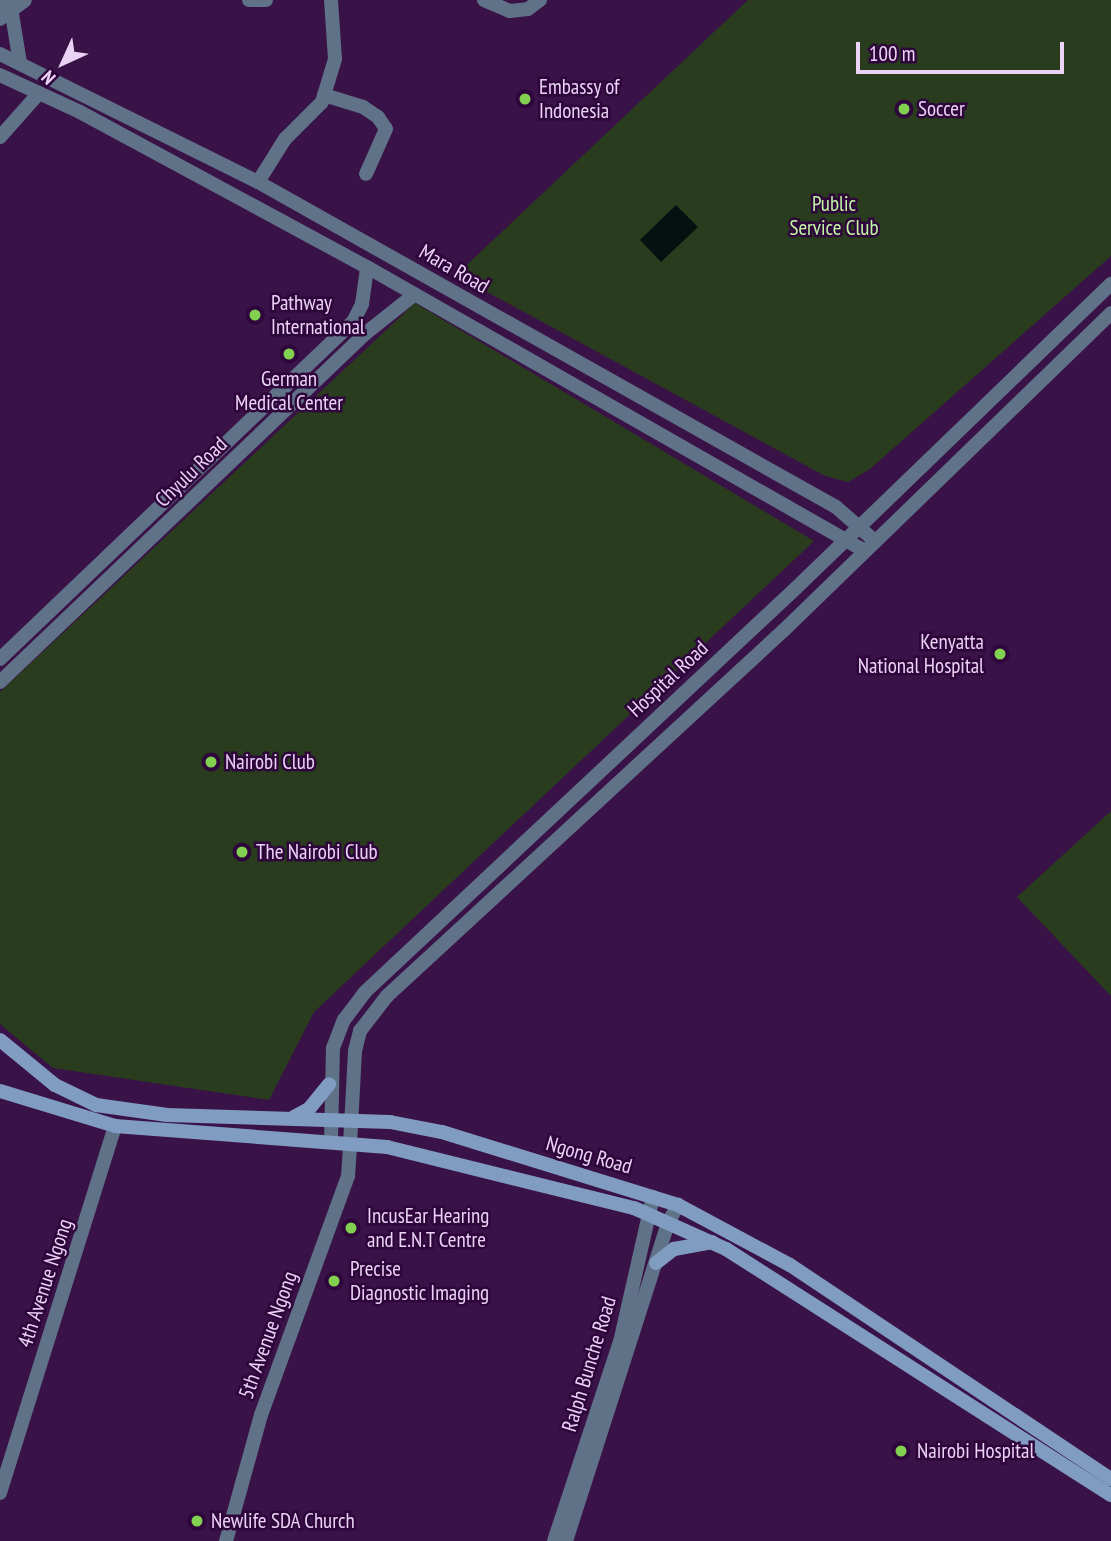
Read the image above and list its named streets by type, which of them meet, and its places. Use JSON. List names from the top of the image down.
{
  "streets": {
    "main road": ["Ngong Road"],
    "street": [
      "Mara Road",
      "Chyulu Road",
      "Hospital Road",
      "4th Avenue Ngong",
      "5th Avenue Ngong",
      "Ralph Bunche Road"
    ]
  },
  "crossings": [
    ["Mara Road", "Chyulu Road"],
    ["Mara Road", "Hospital Road"],
    ["Hospital Road", "Ngong Road"],
    ["Hospital Road", "5th Avenue Ngong"],
    ["Ngong Road", "4th Avenue Ngong"],
    ["Ngong Road", "5th Avenue Ngong"],
    ["Ngong Road", "Ralph Bunche Road"]
  ],
  "parks": ["Public Service Club"],
  "places": [
    "Embassy of Indonesia",
    "Soccer",
    "Pathway International",
    "German Medical Center",
    "Kenyatta National Hospital",
    "Nairobi Club",
    "The Nairobi Club",
    "IncusEar Hearing and E.N.T Centre",
    "Precise Diagnostic Imaging",
    "Nairobi Hospital",
    "Newlife SDA Church"
  ],
  "scale_bar": "100 m",
  "north": "bottom left"
}
